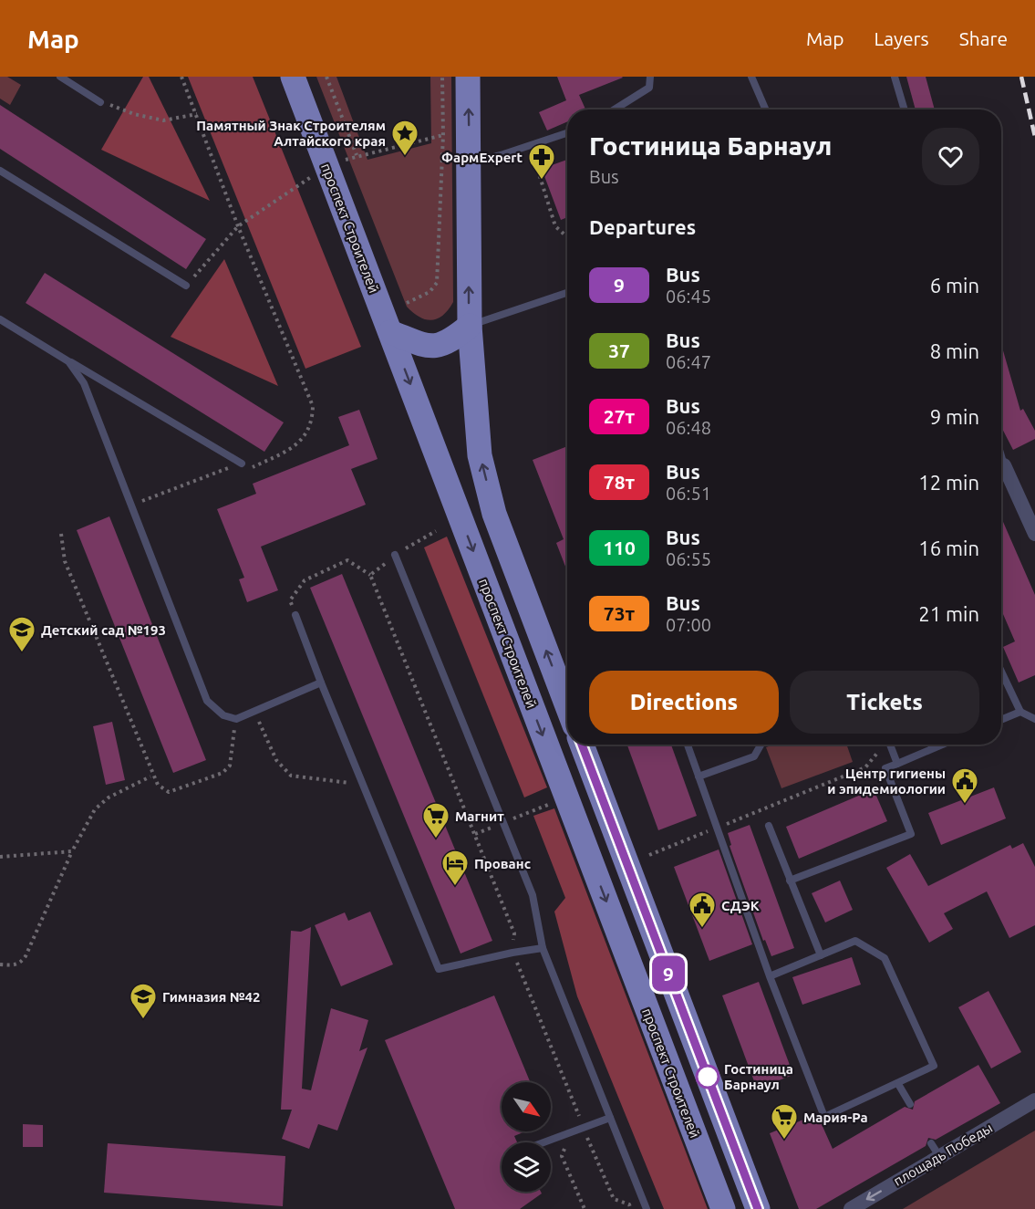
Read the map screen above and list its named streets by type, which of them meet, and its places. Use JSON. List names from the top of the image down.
{
  "streets": {
    "main road": ["проспект Строителей"],
    "street": ["площадь Победы"]
  },
  "one_way": ["площадь Победы"],
  "places": {
    "place": ["Памятный Знак Строителям Алтайского края"],
    "pharmacy": ["ФармExpert"],
    "school or university": ["Детский сад №193", "Гимназия №42"],
    "public building": ["Центр гигиены и эпидемиологии", "СДЭК"],
    "supermarket": ["Магнит", "Мария-Ра"],
    "hotel": ["Прованс"],
    "other": ["Гостиница Барнаул"]
  },
  "lines": ["bus line 9"],
  "north": "bottom right",
  "page": {
    "header": "Map",
    "nav": ["Map", "Layers", "Share"],
    "on_map": "9",
    "heading": [
      ["Гостиница Барнаул", "Bus"],
      "Departures"
    ],
    "list": [
      {
        "mark": "9",
        "name": "Bus",
        "note": "06:45",
        "value": "6 min"
      },
      {
        "mark": "37",
        "name": "Bus",
        "note": "06:47",
        "value": "8 min"
      },
      {
        "mark": "27т",
        "name": "Bus",
        "note": "06:48",
        "value": "9 min"
      },
      {
        "mark": "78т",
        "name": "Bus",
        "note": "06:51",
        "value": "12 min"
      },
      {
        "mark": "110",
        "name": "Bus",
        "note": "06:55",
        "value": "16 min"
      },
      {
        "mark": "73т",
        "name": "Bus",
        "note": "07:00",
        "value": "21 min"
      }
    ],
    "buttons": ["Directions", "Tickets"]
  }
}
